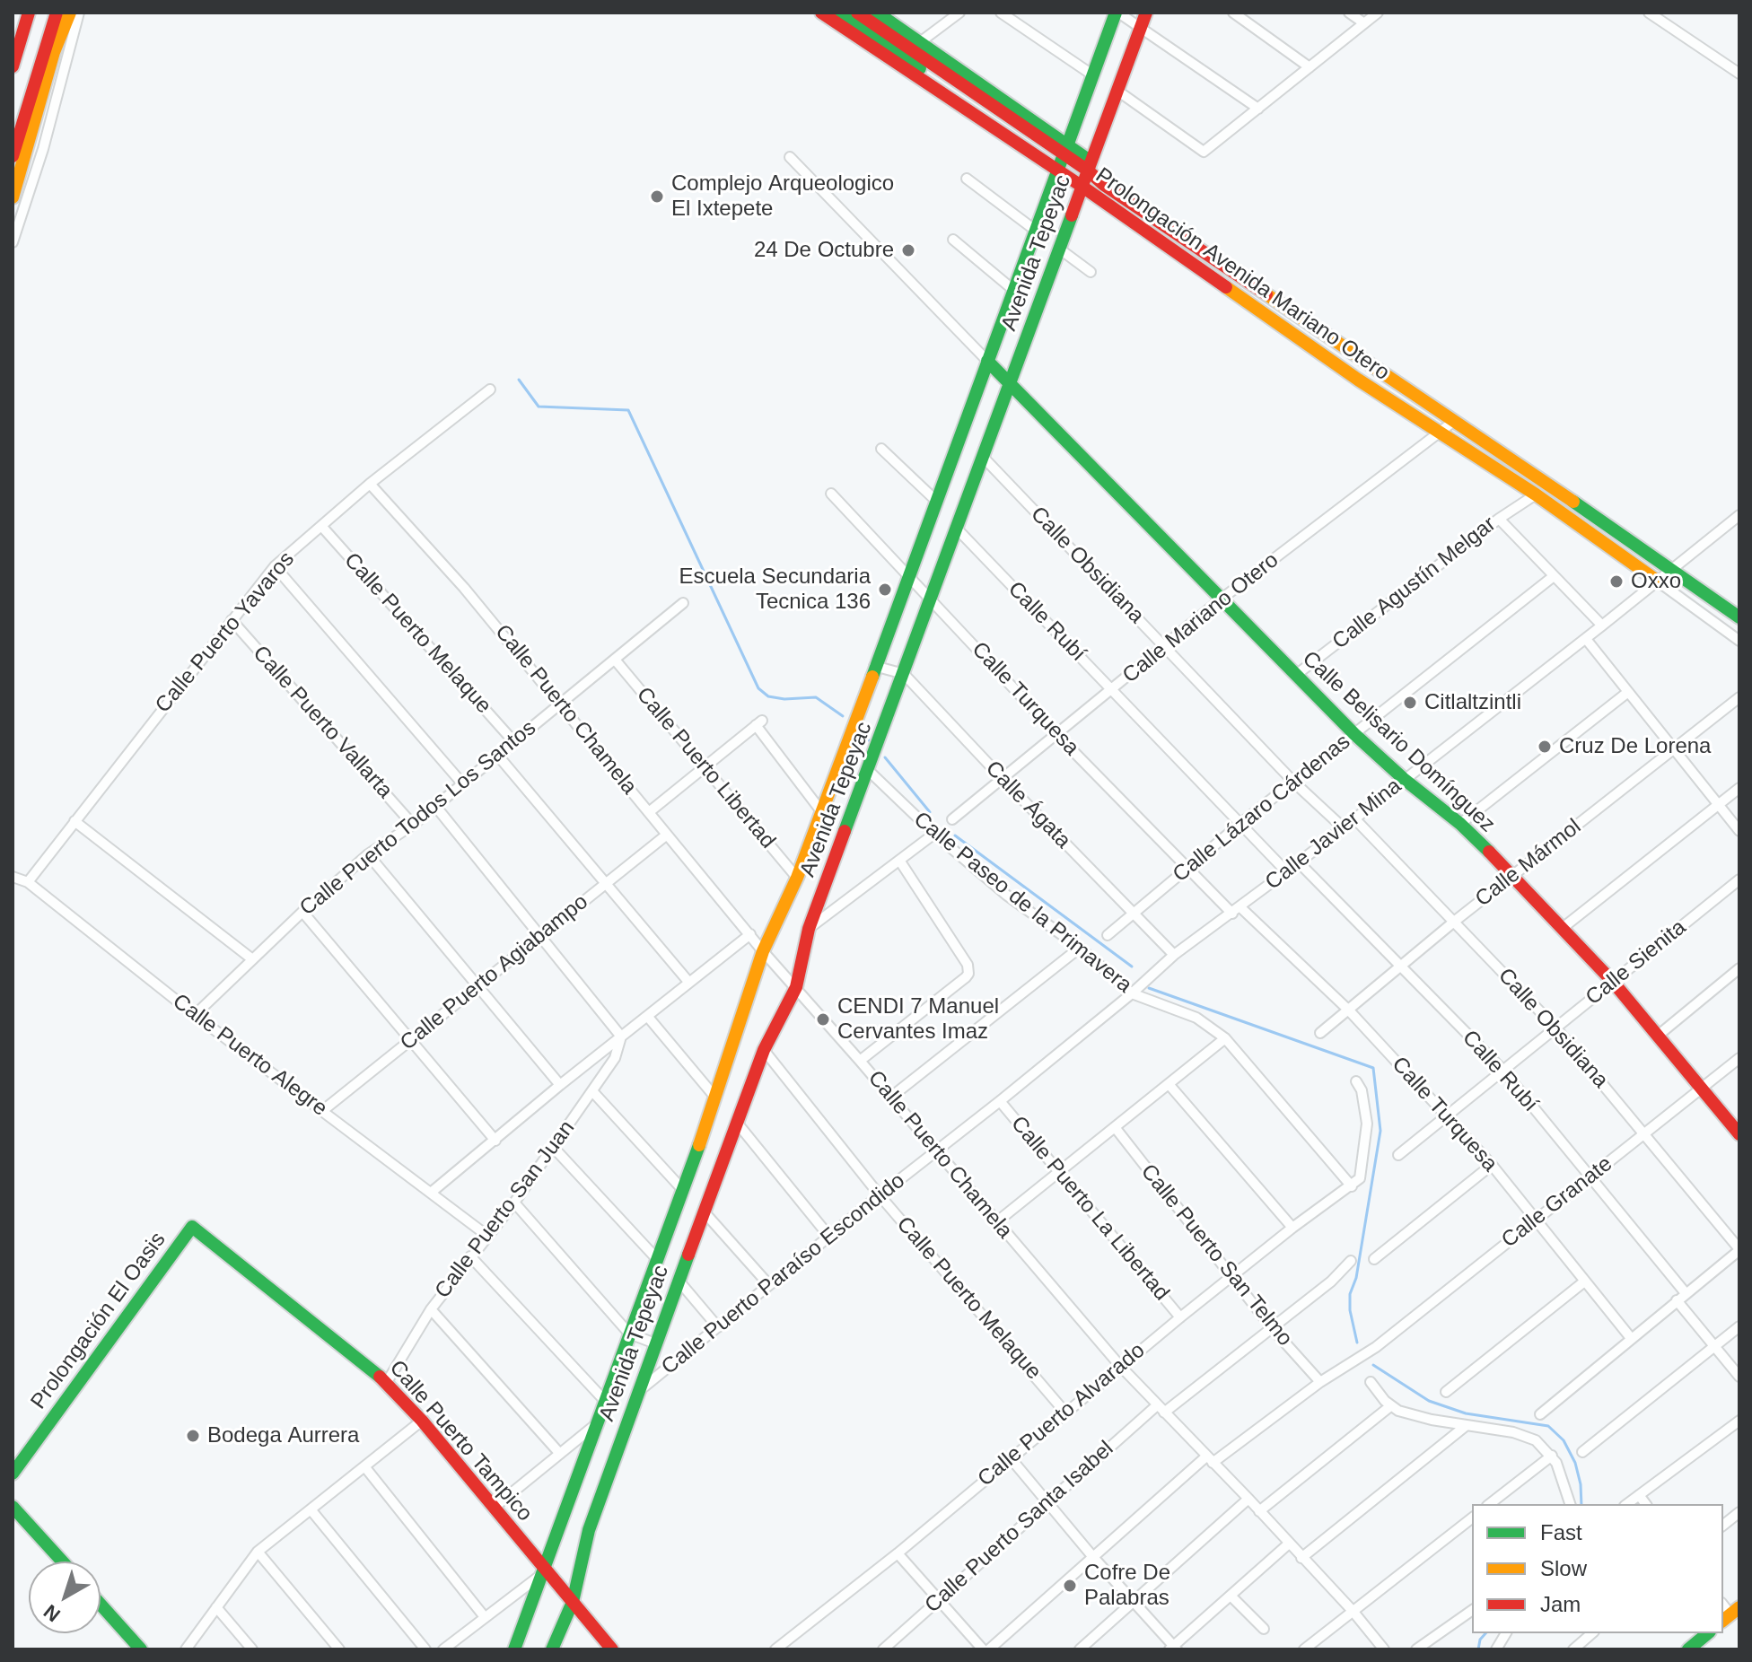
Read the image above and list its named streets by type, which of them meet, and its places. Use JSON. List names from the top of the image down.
{
  "streets": {
    "main road": [
      "Avenida Tepeyac",
      "Prolongación Avenida Mariano Otero",
      "Calle Belisario Domínguez",
      "Prolongación El Oasis",
      "Calle Puerto Tampico"
    ],
    "street": [
      "Calle Obsidiana",
      "Calle Agustín Melgar",
      "Calle Mariano Otero",
      "Calle Rubí",
      "Calle Puerto Yavaros",
      "Calle Puerto Melaque",
      "Calle Turquesa",
      "Calle Puerto Chamela",
      "Calle Puerto Vallarta",
      "Calle Puerto Libertad",
      "Calle Ágata",
      "Calle Lázaro Cárdenas",
      "Calle Puerto Todos Los Santos",
      "Calle Javier Mina",
      "Calle Mármol",
      "Calle Paseo de la Primavera",
      "Calle Sienita",
      "Calle Puerto Agiabampo",
      "Calle Puerto Alegre",
      "Calle Granate",
      "Calle Puerto La Libertad",
      "Calle Puerto San Juan",
      "Calle Puerto San Telmo",
      "Calle Puerto Paraíso Escondido",
      "Calle Puerto Alvarado",
      "Calle Puerto Santa Isabel"
    ]
  },
  "crossings": [
    ["Avenida Tepeyac", "Prolongación Avenida Mariano Otero"],
    ["Avenida Tepeyac", "Calle Obsidiana"],
    ["Avenida Tepeyac", "Calle Rubí"],
    ["Avenida Tepeyac", "Calle Puerto Melaque"],
    ["Avenida Tepeyac", "Calle Turquesa"],
    ["Avenida Tepeyac", "Calle Puerto Chamela"],
    ["Avenida Tepeyac", "Calle Belisario Domínguez"],
    ["Avenida Tepeyac", "Calle Puerto Libertad"],
    ["Avenida Tepeyac", "Calle Ágata"],
    ["Avenida Tepeyac", "Calle Paseo de la Primavera"],
    ["Avenida Tepeyac", "Calle Puerto Paraíso Escondido"],
    ["Avenida Tepeyac", "Calle Puerto Tampico"],
    ["Prolongación Avenida Mariano Otero", "Calle Agustín Melgar"],
    ["Prolongación Avenida Mariano Otero", "Calle Mariano Otero"],
    ["Prolongación Avenida Mariano Otero", "Calle Javier Mina"],
    ["Calle Obsidiana", "Calle Mariano Otero"],
    ["Calle Obsidiana", "Calle Lázaro Cárdenas"],
    ["Calle Obsidiana", "Calle Javier Mina"],
    ["Calle Obsidiana", "Calle Mármol"],
    ["Calle Obsidiana", "Calle Sienita"],
    ["Calle Obsidiana", "Calle Granate"],
    ["Calle Agustín Melgar", "Calle Belisario Domínguez"],
    ["Calle Mariano Otero", "Calle Rubí"],
    ["Calle Mariano Otero", "Calle Turquesa"],
    ["Calle Mariano Otero", "Calle Belisario Domínguez"],
    ["Calle Mariano Otero", "Calle Ágata"],
    ["Calle Rubí", "Calle Lázaro Cárdenas"],
    ["Calle Rubí", "Calle Javier Mina"],
    ["Calle Rubí", "Calle Mármol"],
    ["Calle Rubí", "Calle Sienita"],
    ["Calle Rubí", "Calle Granate"],
    ["Calle Puerto Yavaros", "Calle Puerto Melaque"],
    ["Calle Puerto Yavaros", "Calle Puerto Chamela"],
    ["Calle Puerto Yavaros", "Calle Puerto Vallarta"],
    ["Calle Puerto Yavaros", "Calle Puerto Alegre"],
    ["Calle Puerto Melaque", "Calle Puerto Todos Los Santos"],
    ["Calle Puerto Melaque", "Calle Puerto Paraíso Escondido"],
    ["Calle Puerto Melaque", "Calle Puerto Alvarado"],
    ["Calle Turquesa", "Calle Lázaro Cárdenas"],
    ["Calle Turquesa", "Calle Javier Mina"],
    ["Calle Turquesa", "Calle Mármol"],
    ["Calle Turquesa", "Calle Sienita"],
    ["Calle Turquesa", "Calle Granate"],
    ["Calle Puerto Chamela", "Calle Puerto Todos Los Santos"],
    ["Calle Puerto Chamela", "Calle Puerto Agiabampo"],
    ["Calle Puerto Chamela", "Calle Granate"],
    ["Calle Puerto Chamela", "Calle Puerto San Juan"],
    ["Calle Puerto Chamela", "Calle Puerto Paraíso Escondido"],
    ["Calle Puerto Chamela", "Calle Puerto Alvarado"],
    ["Calle Puerto Chamela", "Calle Puerto Santa Isabel"],
    ["Calle Puerto Vallarta", "Calle Puerto Todos Los Santos"],
    ["Calle Belisario Domínguez", "Calle Lázaro Cárdenas"],
    ["Calle Belisario Domínguez", "Calle Javier Mina"],
    ["Calle Belisario Domínguez", "Calle Mármol"],
    ["Calle Belisario Domínguez", "Calle Sienita"],
    ["Calle Belisario Domínguez", "Calle Granate"],
    ["Calle Puerto Libertad", "Calle Puerto Todos Los Santos"],
    ["Calle Ágata", "Calle Lázaro Cárdenas"],
    ["Calle Ágata", "Calle Javier Mina"],
    ["Calle Puerto Todos Los Santos", "Calle Puerto Alegre"],
    ["Calle Javier Mina", "Calle Paseo de la Primavera"],
    ["Calle Javier Mina", "Calle Puerto Paraíso Escondido"],
    ["Calle Paseo de la Primavera", "Calle Puerto Paraíso Escondido"],
    ["Calle Paseo de la Primavera", "Calle Puerto Alvarado"],
    ["Calle Puerto Agiabampo", "Calle Puerto Alegre"],
    ["Calle Puerto Alegre", "Calle Puerto San Juan"],
    ["Calle Granate", "Calle Puerto San Telmo"],
    ["Calle Puerto La Libertad", "Calle Puerto Paraíso Escondido"],
    ["Calle Puerto La Libertad", "Calle Puerto Alvarado"],
    ["Calle Puerto San Juan", "Calle Puerto Tampico"],
    ["Calle Puerto San Telmo", "Calle Puerto Alvarado"],
    ["Calle Puerto San Telmo", "Calle Puerto Santa Isabel"],
    ["Prolongación El Oasis", "Calle Puerto Tampico"]
  ],
  "places": [
    "Complejo Arqueologico El Ixtepete",
    "24 De Octubre",
    "Oxxo",
    "Escuela Secundaria Tecnica 136",
    "Citlaltzintli",
    "Cruz De Lorena",
    "CENDI 7 Manuel Cervantes Imaz",
    "Bodega Aurrera",
    "Cofre De Palabras"
  ],
  "legend": ["Fast", "Slow", "Jam"],
  "north": "bottom left"
}
